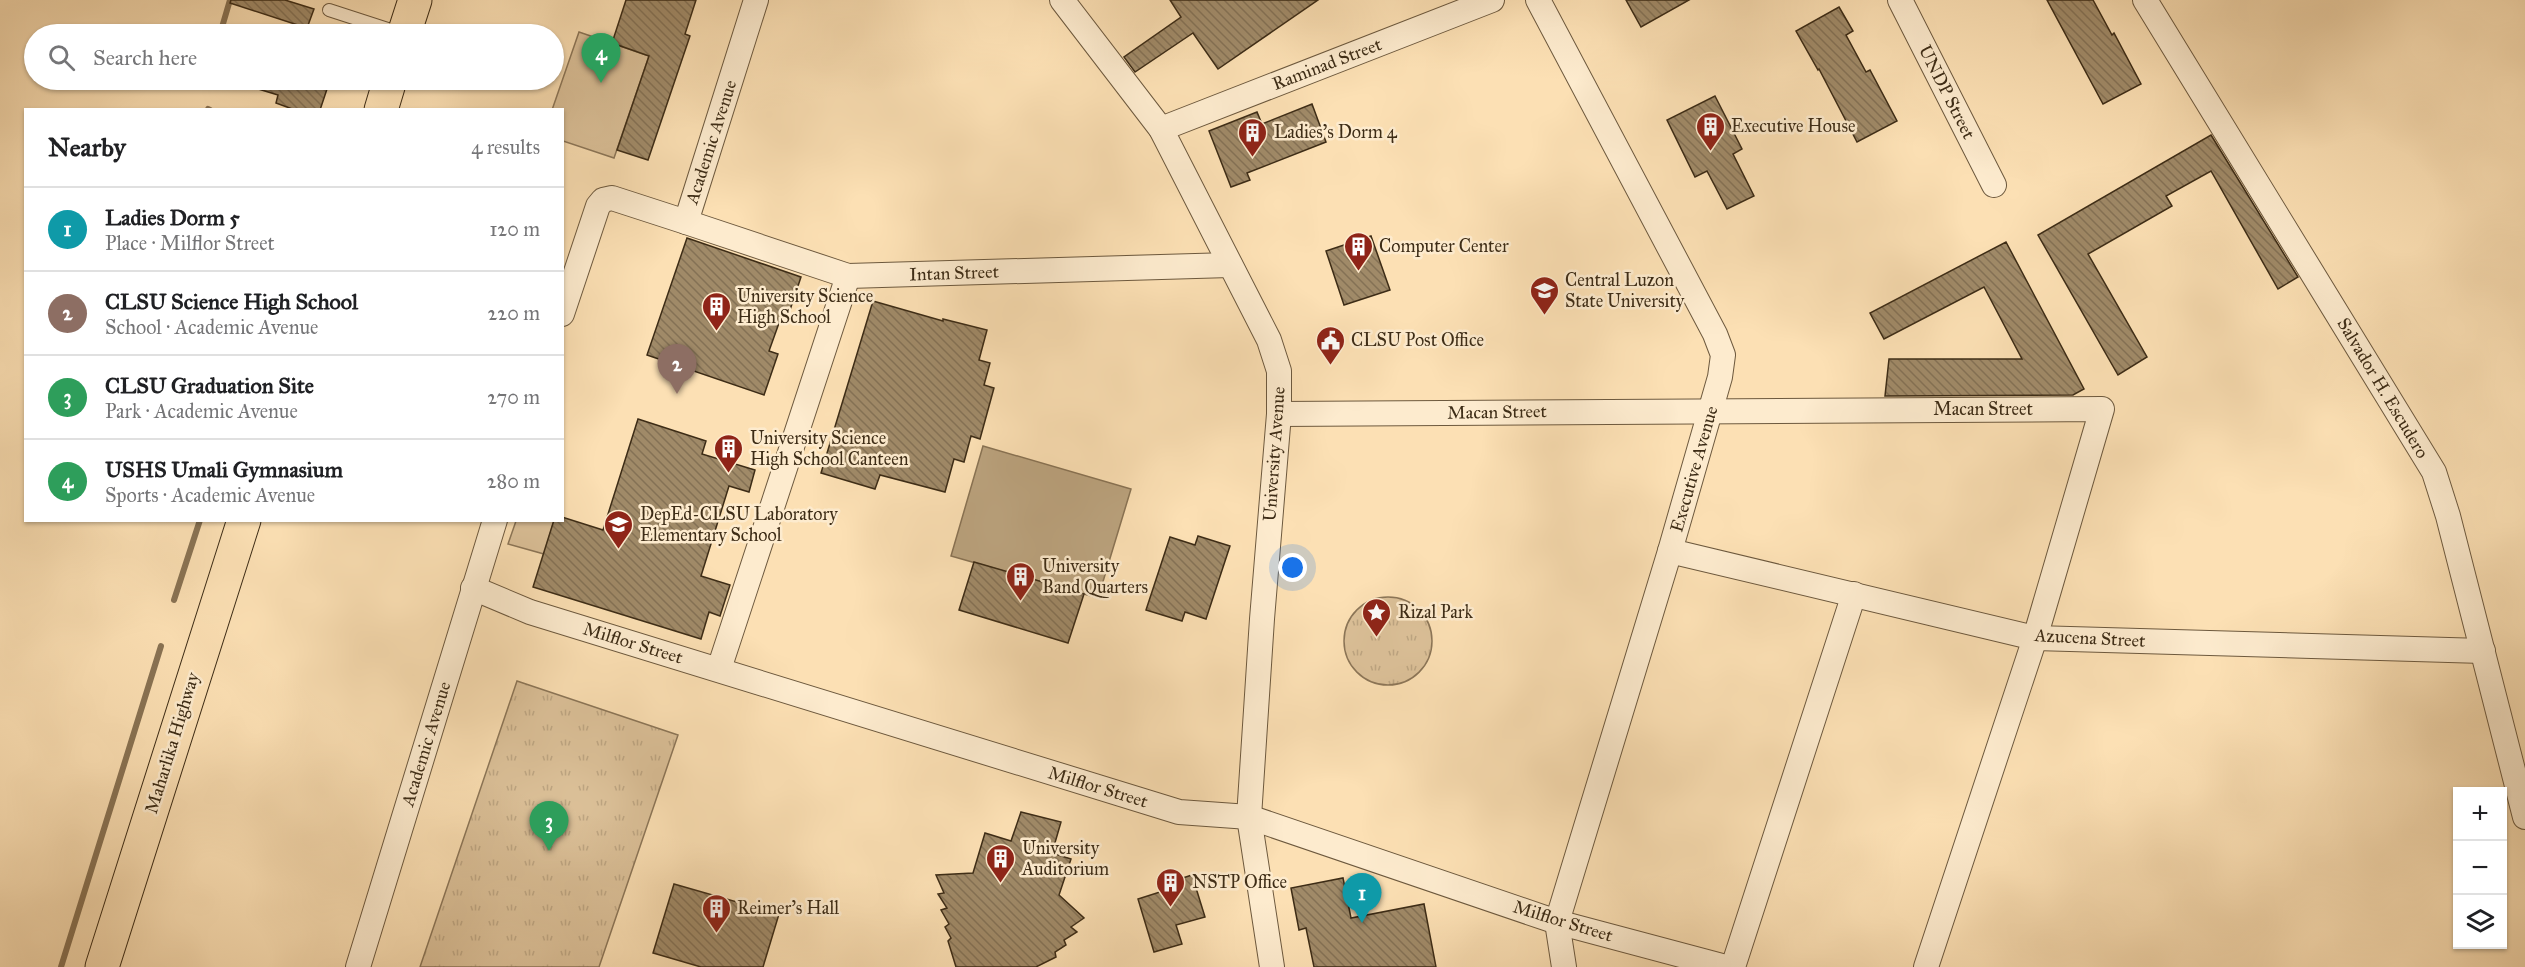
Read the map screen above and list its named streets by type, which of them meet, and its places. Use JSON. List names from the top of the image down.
{
  "streets": {
    "highway": ["Maharlika Highway"],
    "street": [
      "Raminad Street",
      "UNDP Street",
      "Academic Avenue",
      "Intan Street",
      "Salvador H. Escudero",
      "Macan Street",
      "University Avenue",
      "Executive Avenue",
      "Azucena Street",
      "Milflor Street"
    ]
  },
  "crossings": [
    ["Raminad Street", "University Avenue"],
    ["Academic Avenue", "Intan Street"],
    ["Academic Avenue", "Milflor Street"],
    ["Intan Street", "University Avenue"],
    ["Salvador H. Escudero", "Azucena Street"],
    ["Macan Street", "University Avenue"],
    ["Macan Street", "Executive Avenue"],
    ["Macan Street", "Azucena Street"],
    ["University Avenue", "Milflor Street"],
    ["Executive Avenue", "Azucena Street"],
    ["Executive Avenue", "Milflor Street"]
  ],
  "places": {
    "building": [
      "Executive House",
      "Ladies's Dorm 4",
      "Computer Center",
      "University Science High School",
      "University Science High School Canteen",
      "University Band Quarters",
      "University Auditorium",
      "NSTP Office",
      "Reimer's Hall"
    ],
    "school or university": ["Central Luzon State University", "DepEd-CLSU Laboratory Elementary School"],
    "public building": ["CLSU Post Office"],
    "place": ["Rizal Park"]
  },
  "page": {
    "search": "Search here",
    "pins": [
      "4",
      "2",
      "3",
      "1"
    ],
    "heading": ["Nearby", "4 results"],
    "list": [
      {
        "mark": "1",
        "name": "Ladies Dorm 5",
        "note": "Place · Milflor Street",
        "value": "120 m"
      },
      {
        "mark": "2",
        "name": "CLSU Science High School",
        "note": "School · Academic Avenue",
        "value": "220 m"
      },
      {
        "mark": "3",
        "name": "CLSU Graduation Site",
        "note": "Park · Academic Avenue",
        "value": "270 m"
      },
      {
        "mark": "4",
        "name": "USHS Umali Gymnasium",
        "note": "Sports · Academic Avenue",
        "value": "280 m"
      }
    ],
    "map_buttons": ["+", "−"]
  }
}
